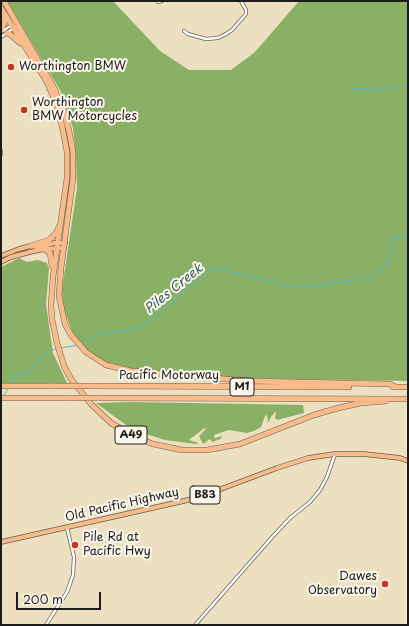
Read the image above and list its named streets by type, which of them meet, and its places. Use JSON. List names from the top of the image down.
{
  "streets": {
    "highway": ["Pacific Motorway", "M1", "A49"],
    "main road": ["B83", "Old Pacific Highway"]
  },
  "crossings": [
    ["Pacific Motorway", "A49"]
  ],
  "water": ["Piles Creek"],
  "places": [
    "Worthington BMW",
    "Worthington BMW Motorcycles",
    "Pile Rd at Pacific Hwy",
    "Dawes Observatory"
  ],
  "scale_bar": "200 m"
}
